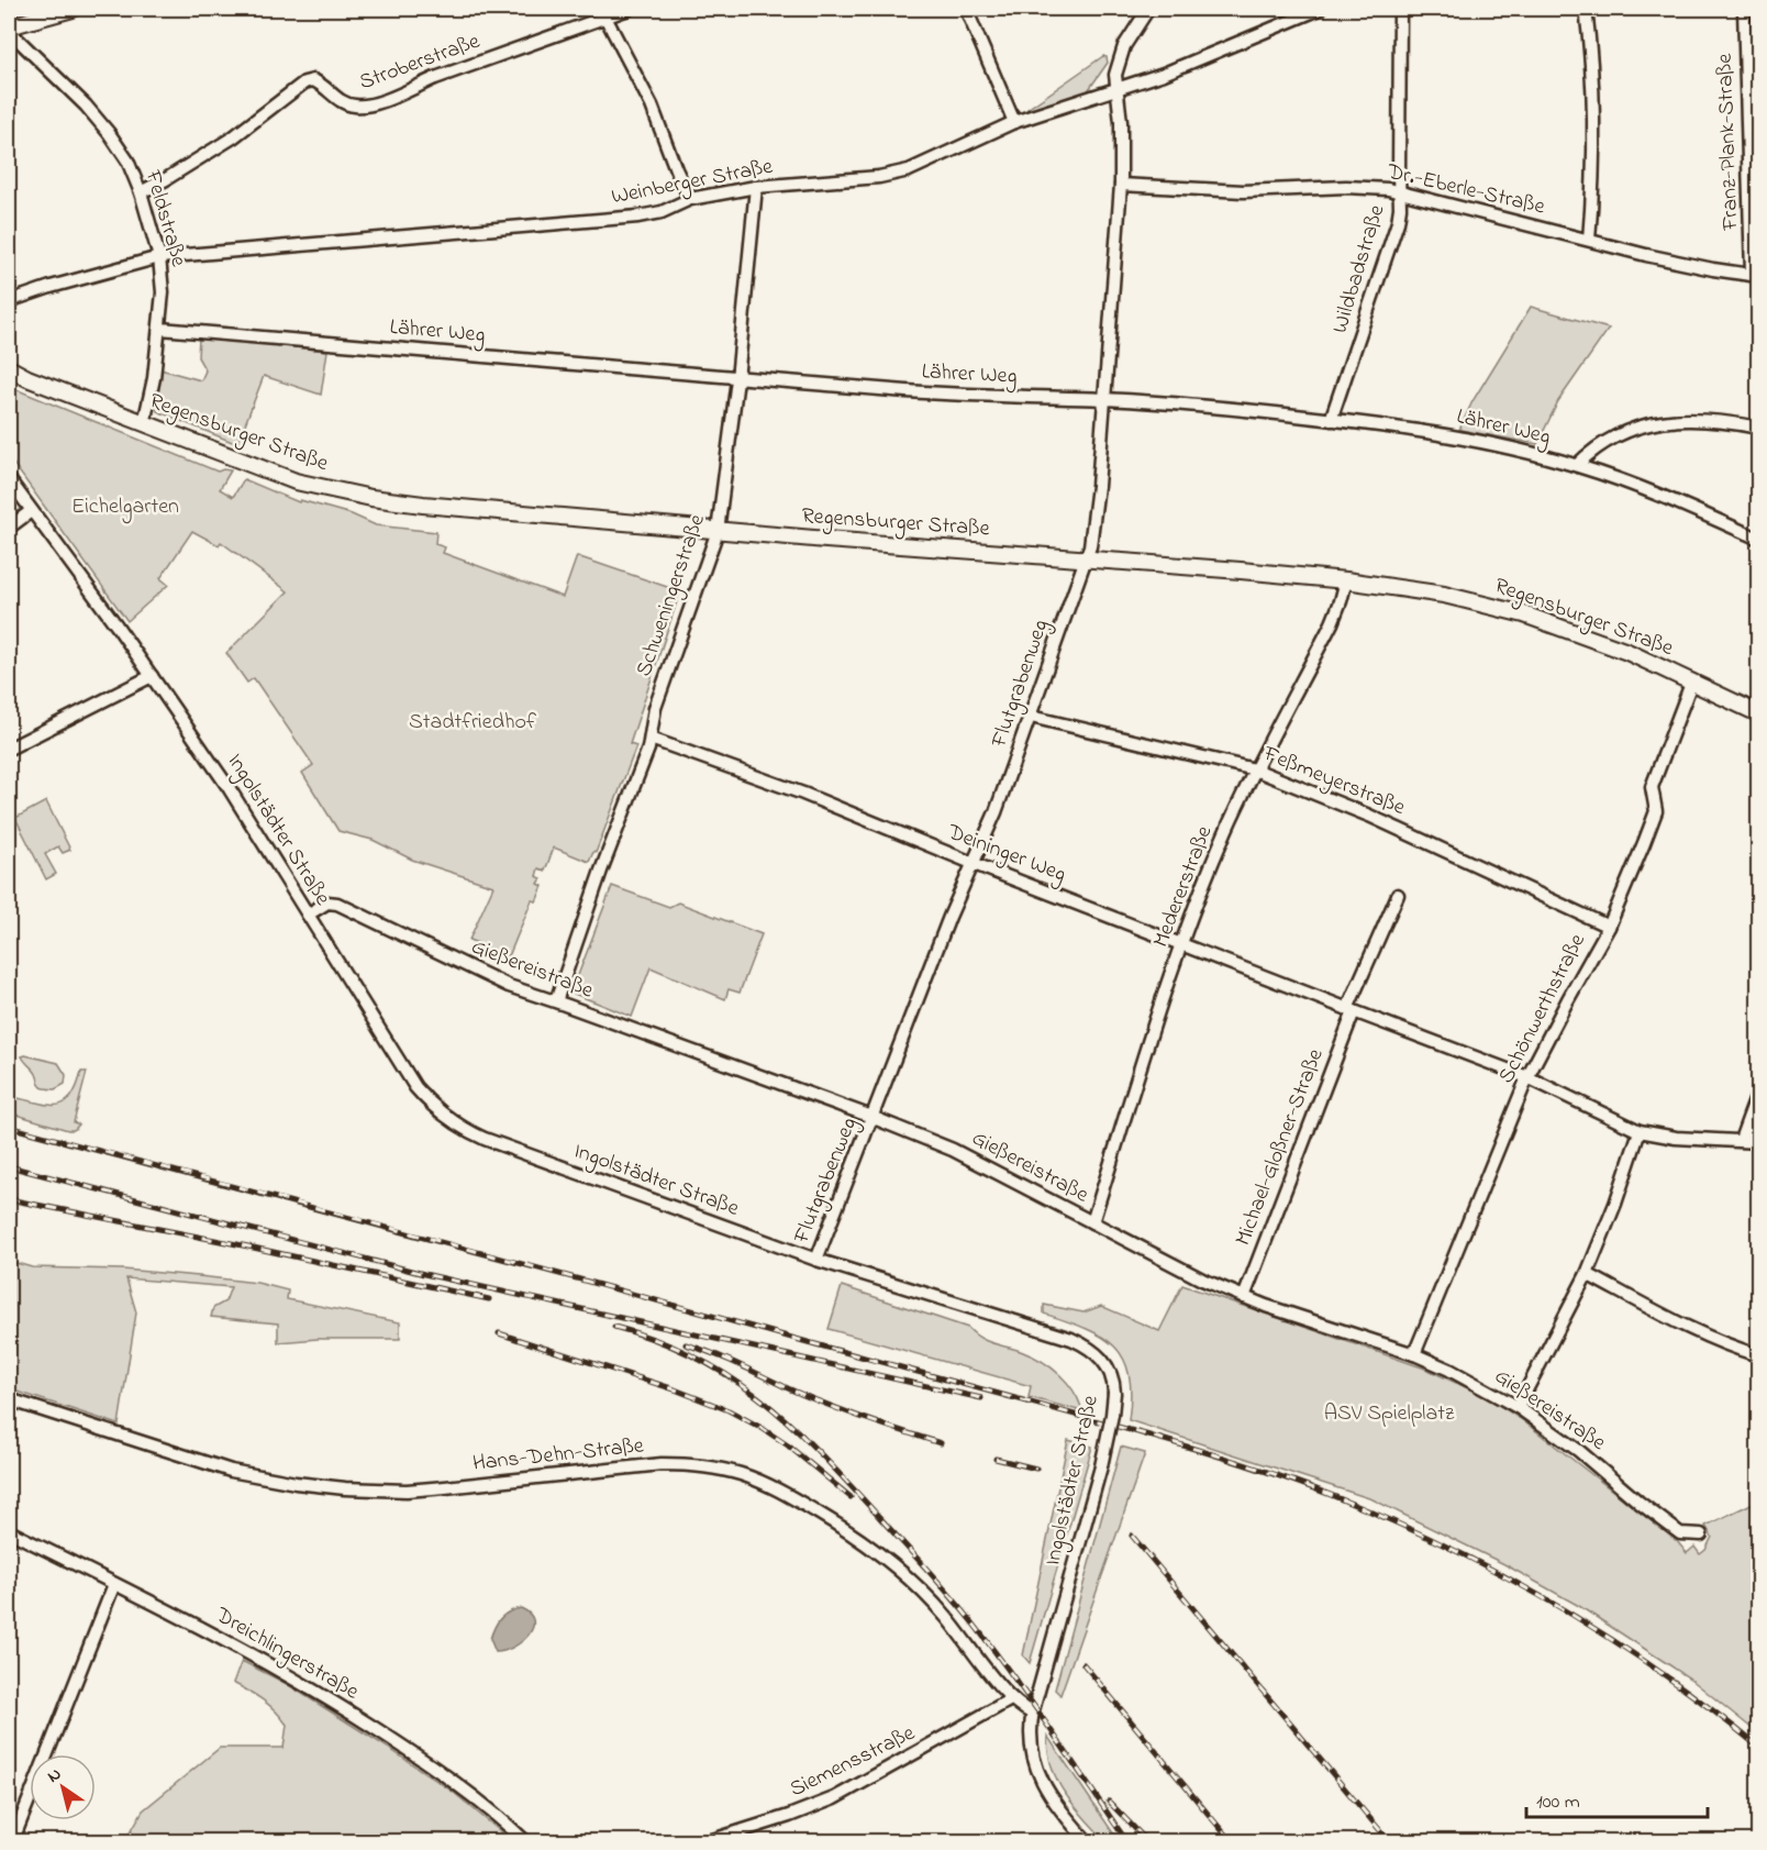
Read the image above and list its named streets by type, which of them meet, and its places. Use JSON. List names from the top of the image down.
{
  "streets": {
    "main road": ["Regensburger Straße"],
    "street": [
      "Stroberstraße",
      "Franz-Plank-Straße",
      "Weinberger Straße",
      "Dr.-Eberle-Straße",
      "Feldstraße",
      "Wildbadstraße",
      "Lährer Weg",
      "Schweningerstraße",
      "Flutgrabenweg",
      "Feßmeyerstraße",
      "Ingolstädter Straße",
      "Deininger Weg",
      "Medererstraße",
      "Gießereistraße",
      "Schönwerthstraße",
      "Michael-Gloßner-Straße",
      "Hans-Dehn-Straße",
      "Dreichlingerstraße",
      "Siemensstraße"
    ]
  },
  "crossings": [
    ["Stroberstraße", "Feldstraße"],
    ["Franz-Plank-Straße", "Dr.-Eberle-Straße"],
    ["Weinberger Straße", "Feldstraße"],
    ["Weinberger Straße", "Schweningerstraße"],
    ["Weinberger Straße", "Flutgrabenweg"],
    ["Dr.-Eberle-Straße", "Wildbadstraße"],
    ["Dr.-Eberle-Straße", "Flutgrabenweg"],
    ["Feldstraße", "Lährer Weg"],
    ["Feldstraße", "Regensburger Straße"],
    ["Wildbadstraße", "Lährer Weg"],
    ["Lährer Weg", "Schweningerstraße"],
    ["Lährer Weg", "Flutgrabenweg"],
    ["Regensburger Straße", "Schweningerstraße"],
    ["Regensburger Straße", "Flutgrabenweg"],
    ["Regensburger Straße", "Medererstraße"],
    ["Regensburger Straße", "Schönwerthstraße"],
    ["Schweningerstraße", "Deininger Weg"],
    ["Schweningerstraße", "Gießereistraße"],
    ["Flutgrabenweg", "Feßmeyerstraße"],
    ["Flutgrabenweg", "Ingolstädter Straße"],
    ["Flutgrabenweg", "Deininger Weg"],
    ["Flutgrabenweg", "Gießereistraße"],
    ["Feßmeyerstraße", "Medererstraße"],
    ["Feßmeyerstraße", "Schönwerthstraße"],
    ["Ingolstädter Straße", "Gießereistraße"],
    ["Ingolstädter Straße", "Hans-Dehn-Straße"],
    ["Deininger Weg", "Medererstraße"],
    ["Deininger Weg", "Schönwerthstraße"],
    ["Deininger Weg", "Michael-Gloßner-Straße"],
    ["Medererstraße", "Gießereistraße"],
    ["Gießereistraße", "Schönwerthstraße"],
    ["Gießereistraße", "Michael-Gloßner-Straße"],
    ["Hans-Dehn-Straße", "Siemensstraße"]
  ],
  "parks": ["Eichelgarten", "Stadtfriedhof", "ASV Spielplatz"],
  "scale_bar": "100 m",
  "north": "top left"
}
